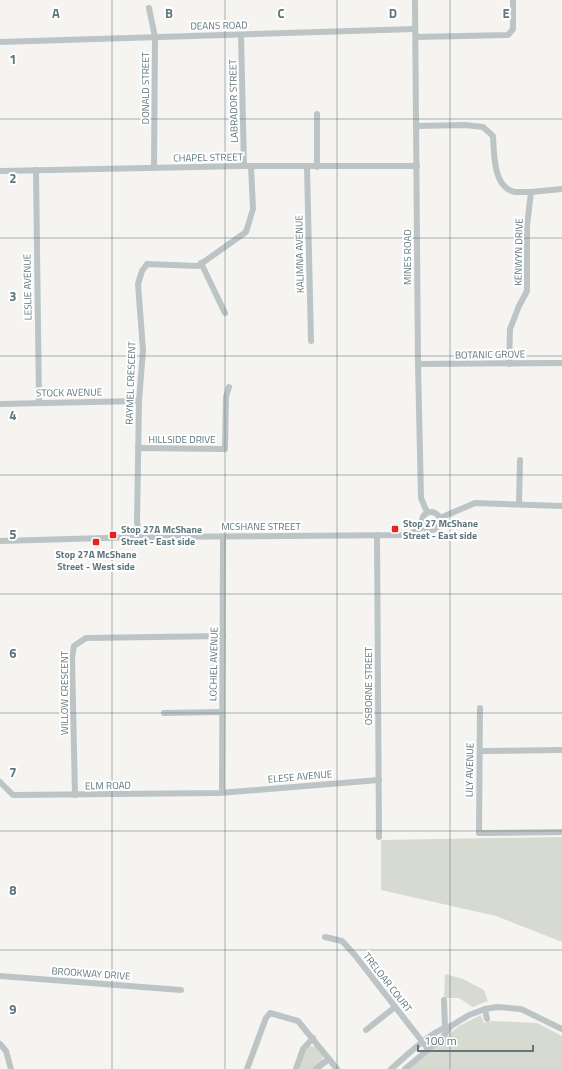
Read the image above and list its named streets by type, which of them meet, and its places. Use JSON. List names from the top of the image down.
{
  "streets": {
    "street": [
      "DEANS ROAD",
      "DONALD STREET",
      "LABRADOR STREET",
      "CHAPEL STREET",
      "KENWYN DRIVE",
      "KALIMNA AVENUE",
      "MINES ROAD",
      "LESLIE AVENUE",
      "BOTANIC GROVE",
      "RAYMEL CRESCENT",
      "STOCK AVENUE",
      "HILLSIDE DRIVE",
      "MCSHANE STREET",
      "LOCHIEL AVENUE",
      "OSBORNE STREET",
      "WILLOW CRESCENT",
      "LILY AVENUE",
      "ELESE AVENUE",
      "ELM ROAD",
      "BROOKWAY DRIVE",
      "TRELOAR COURT"
    ]
  },
  "crossings": [
    ["DEANS ROAD", "DONALD STREET"],
    ["DEANS ROAD", "LABRADOR STREET"],
    ["DEANS ROAD", "MINES ROAD"],
    ["DONALD STREET", "CHAPEL STREET"],
    ["LABRADOR STREET", "CHAPEL STREET"],
    ["LABRADOR STREET", "RAYMEL CRESCENT"],
    ["CHAPEL STREET", "KALIMNA AVENUE"],
    ["CHAPEL STREET", "MINES ROAD"],
    ["CHAPEL STREET", "LESLIE AVENUE"],
    ["CHAPEL STREET", "RAYMEL CRESCENT"],
    ["KENWYN DRIVE", "BOTANIC GROVE"],
    ["MINES ROAD", "BOTANIC GROVE"],
    ["MINES ROAD", "MCSHANE STREET"],
    ["LESLIE AVENUE", "STOCK AVENUE"],
    ["RAYMEL CRESCENT", "STOCK AVENUE"],
    ["RAYMEL CRESCENT", "HILLSIDE DRIVE"],
    ["RAYMEL CRESCENT", "MCSHANE STREET"],
    ["MCSHANE STREET", "LOCHIEL AVENUE"],
    ["MCSHANE STREET", "OSBORNE STREET"],
    ["LOCHIEL AVENUE", "WILLOW CRESCENT"],
    ["LOCHIEL AVENUE", "ELESE AVENUE"],
    ["LOCHIEL AVENUE", "ELM ROAD"],
    ["OSBORNE STREET", "ELESE AVENUE"],
    ["WILLOW CRESCENT", "ELM ROAD"],
    ["ELESE AVENUE", "ELM ROAD"]
  ],
  "places": {
    "transit": ["Stop 27 McShane Street - East side", "Stop 27A McShane Street - East side", "Stop 27A McShane Street - West side"]
  },
  "scale_bar": "100 m",
  "grid": {
    "columns": [
      "A",
      "B",
      "C",
      "D",
      "E"
    ],
    "rows": [
      "1",
      "2",
      "3",
      "4",
      "5",
      "6",
      "7",
      "8",
      "9"
    ]
  }
}
